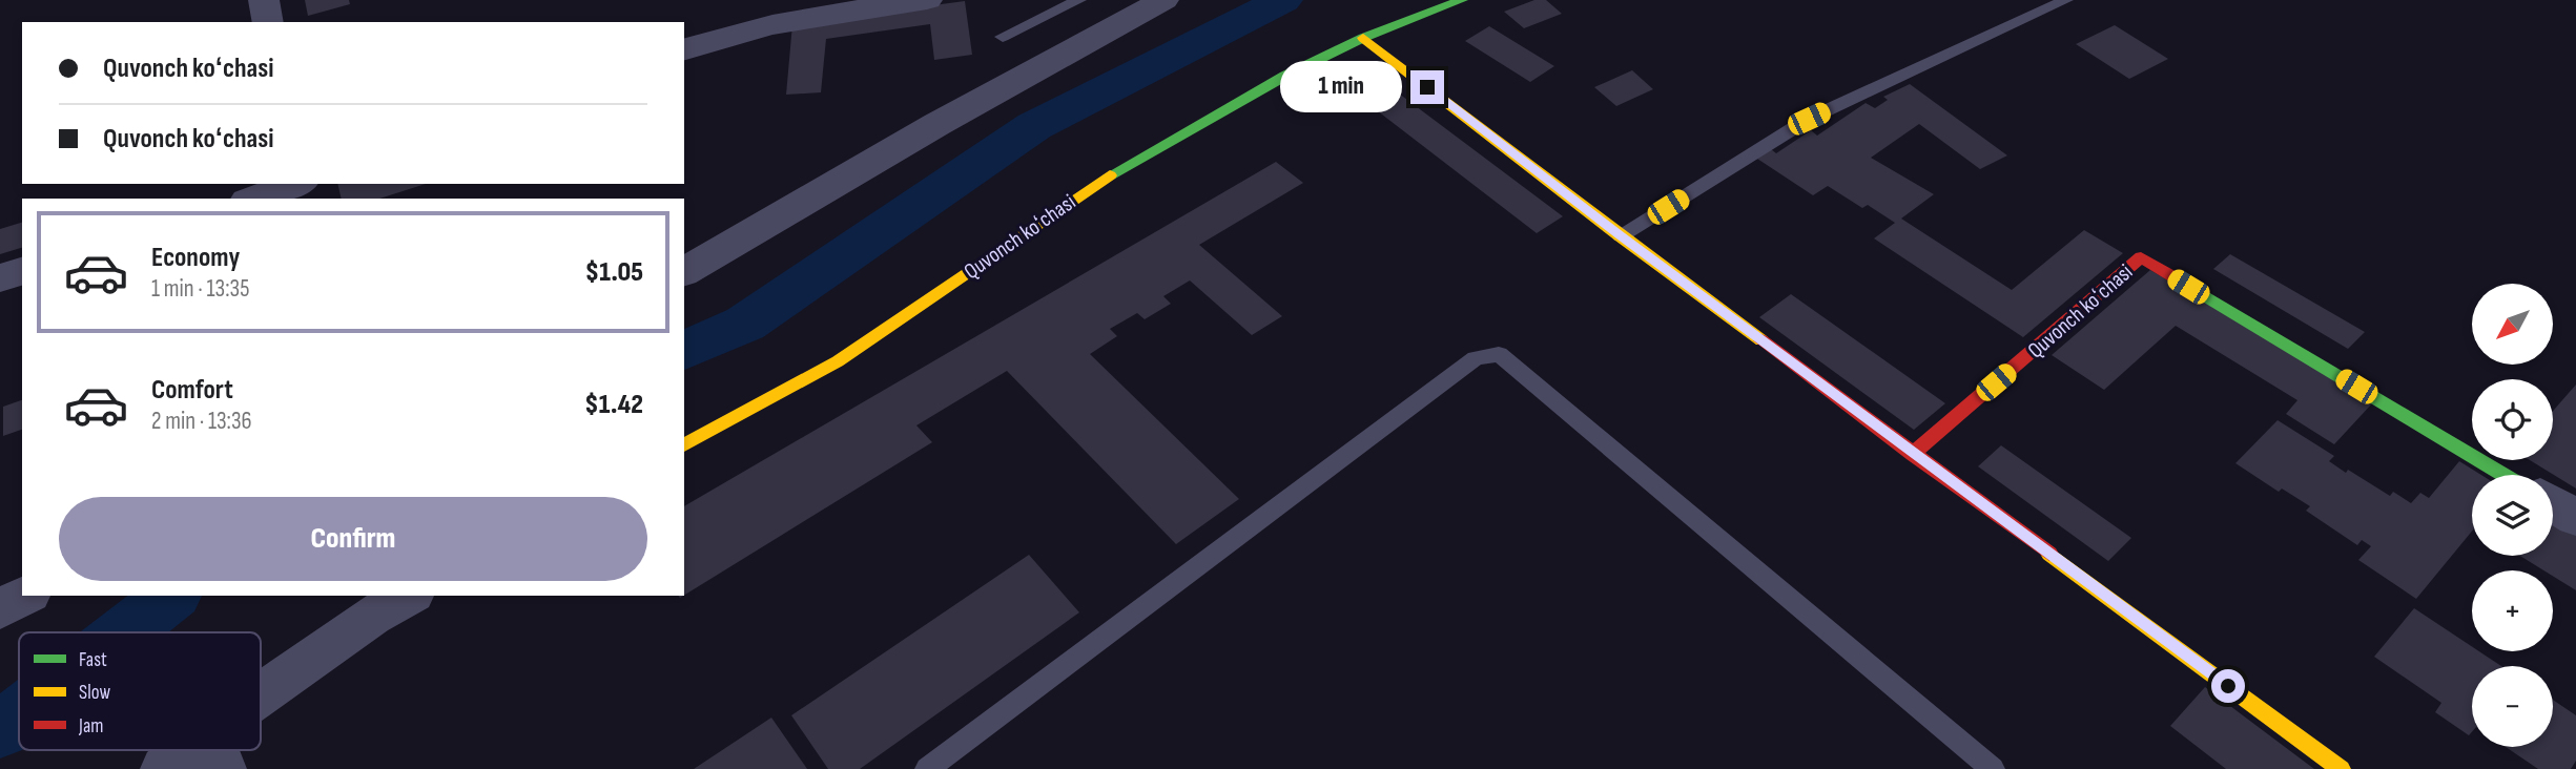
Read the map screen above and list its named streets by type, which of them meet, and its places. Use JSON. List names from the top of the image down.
{
  "streets": {
    "street": ["Quvonch koʻchasi"]
  },
  "legend": ["Fast", "Slow", "Jam"],
  "north": "bottom left",
  "page": {
    "banner": ["Quvonch koʻchasi", "Quvonch koʻchasi"],
    "bubble": "1 min",
    "list": [
      {
        "name": "Economy",
        "note": "1 min · 13:35",
        "value": "$1.05"
      },
      {
        "name": "Comfort",
        "note": "2 min · 13:36",
        "value": "$1.42"
      }
    ],
    "map_buttons": ["+", "−"],
    "buttons": "Confirm"
  }
}
